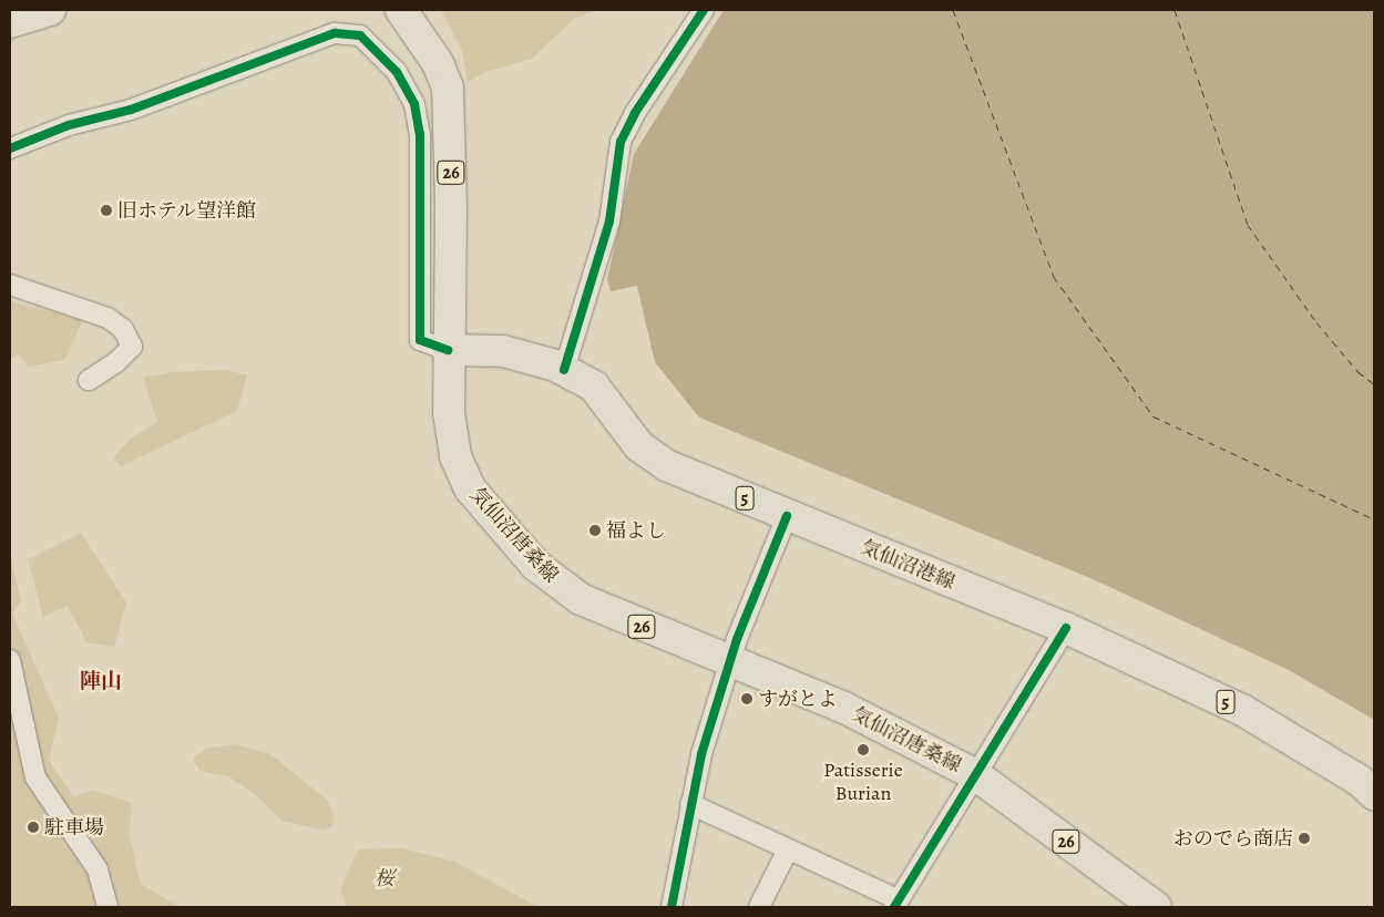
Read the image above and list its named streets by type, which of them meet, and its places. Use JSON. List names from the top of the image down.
{
  "streets": {
    "main road": [
      "26",
      "5",
      "気仙沼唐桑線",
      "気仙沼港線"
    ]
  },
  "crossings": [
    ["26", "気仙沼唐桑線"],
    ["気仙沼唐桑線", "気仙沼港線"]
  ],
  "districts": ["陣山"],
  "parks": ["桜"],
  "places": [
    "旧ホテル望洋館",
    "福よし",
    "すがとよ",
    "Patisserie Burian",
    "駐車場",
    "おのでら商店"
  ]
}
